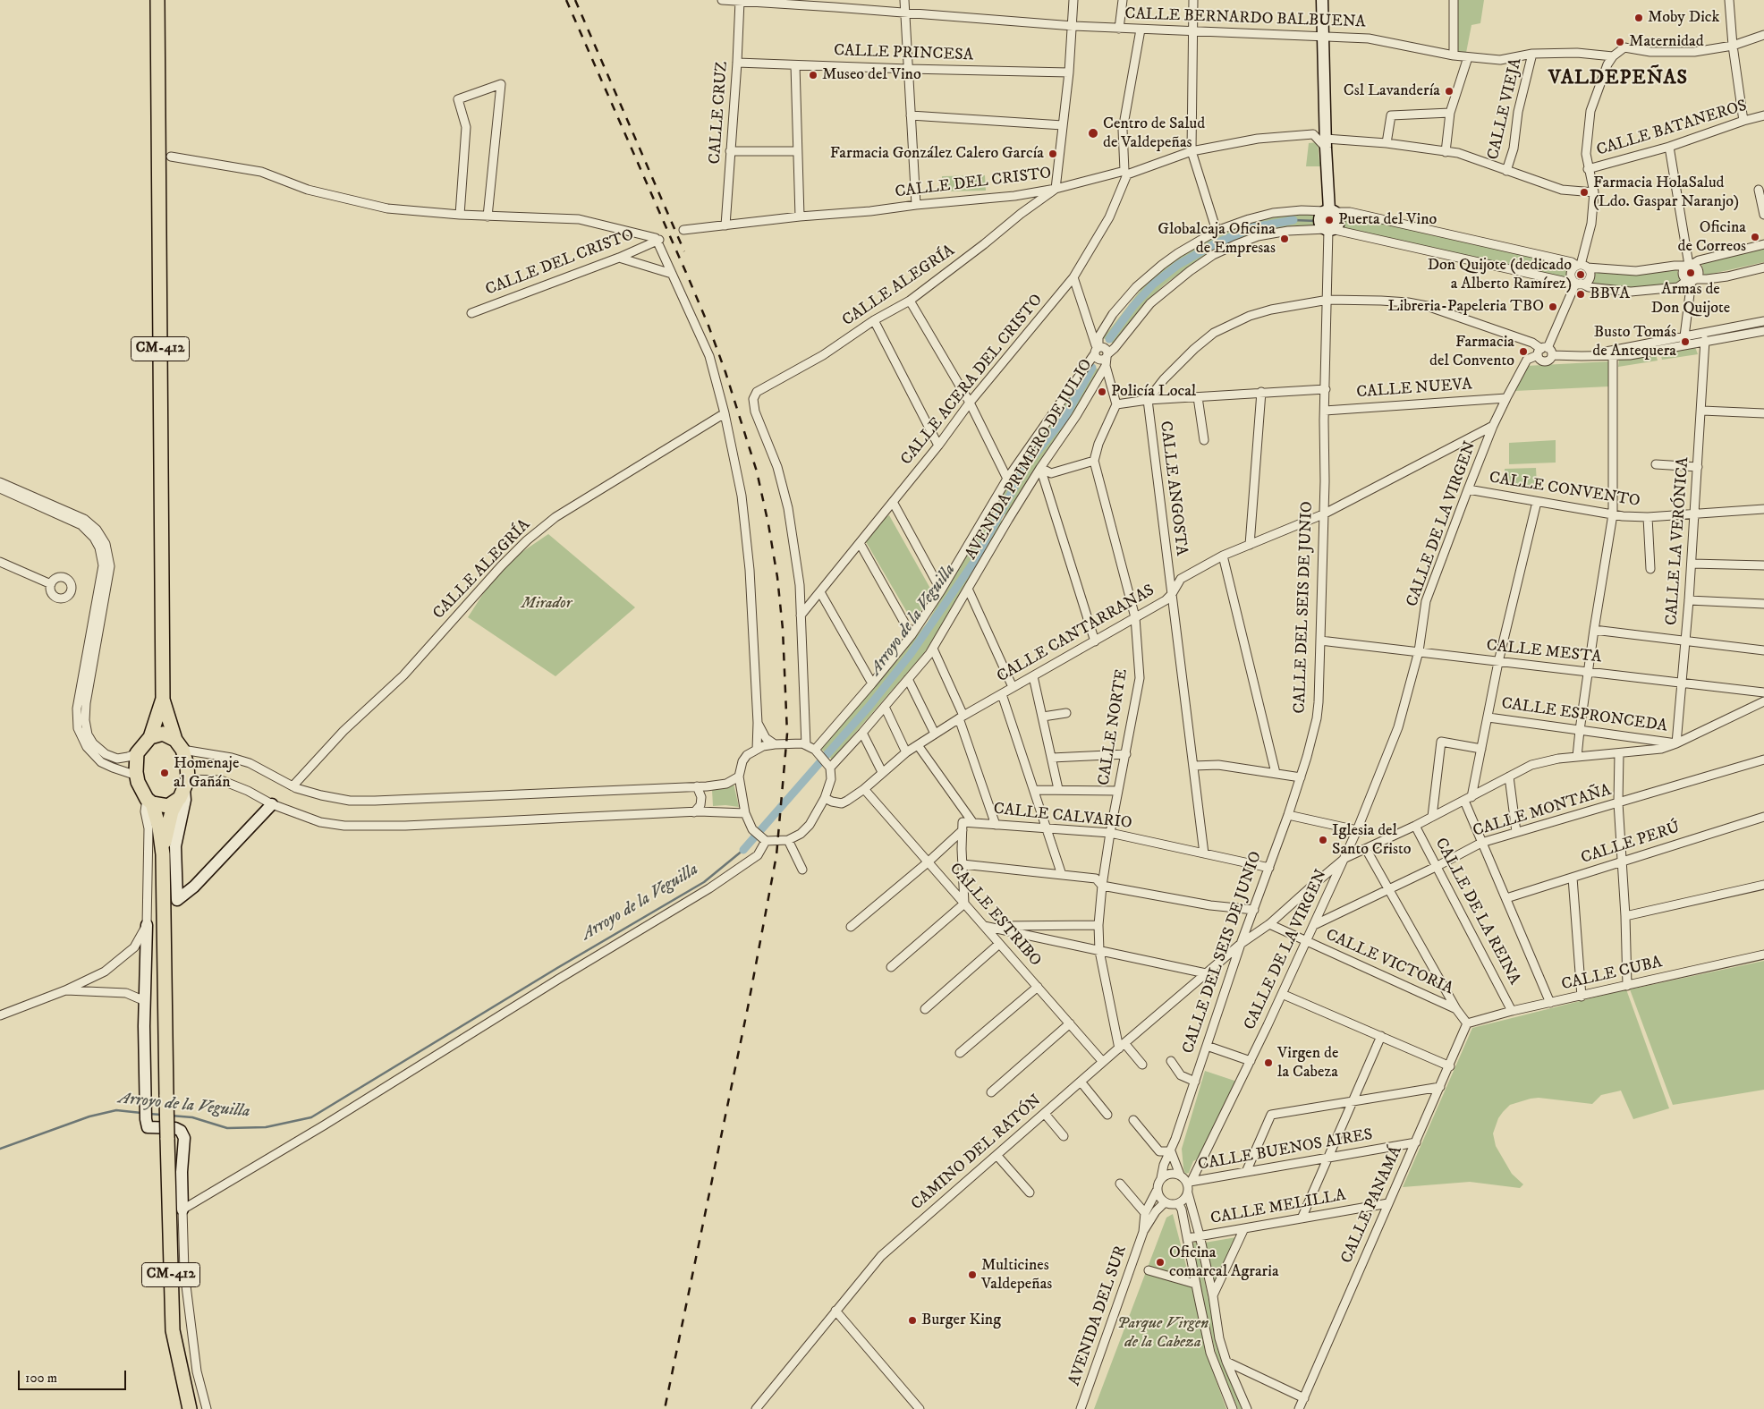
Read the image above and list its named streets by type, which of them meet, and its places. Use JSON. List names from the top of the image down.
{
  "streets": {
    "main road": ["CM-412"],
    "street": [
      "CALLE BERNARDO BALBUENA",
      "CALLE PRINCESA",
      "CALLE VIEJA",
      "CALLE CRUZ",
      "CALLE BATANEROS",
      "CALLE DEL CRISTO",
      "CALLE ALEGRÍA",
      "CALLE ACERA DEL CRISTO",
      "CALLE NUEVA",
      "AVENIDA PRIMERO DE JULIO",
      "CALLE ANGOSTA",
      "CALLE CONVENTO",
      "CALLE DE LA VIRGEN",
      "CALLE LA VERÓNICA",
      "CALLE DEL SEIS DE JUNIO",
      "CALLE CANTARRANAS",
      "CALLE MESTA",
      "CALLE ESPRONCEDA",
      "CALLE NORTE",
      "CALLE MONTAÑA",
      "CALLE CALVARIO",
      "CALLE PERÚ",
      "CALLE DE LA REINA",
      "CALLE ESTRIBO",
      "CALLE VICTORIA",
      "CALLE CUBA",
      "CALLE BUENOS AIRES",
      "CAMINO DEL RATÓN",
      "CALLE PANAMÁ",
      "CALLE MELILLA",
      "AVENIDA DEL SUR"
    ]
  },
  "crossings": [
    ["CALLE BERNARDO BALBUENA", "CALLE VIEJA"],
    ["CALLE BERNARDO BALBUENA", "CALLE CRUZ"],
    ["CALLE PRINCESA", "CALLE CRUZ"],
    ["CALLE CRUZ", "CALLE DEL CRISTO"],
    ["CALLE DEL CRISTO", "CALLE ALEGRÍA"],
    ["CALLE DEL CRISTO", "CALLE ACERA DEL CRISTO"],
    ["CALLE ALEGRÍA", "CALLE ACERA DEL CRISTO"],
    ["CALLE NUEVA", "CALLE DE LA VIRGEN"],
    ["CALLE NUEVA", "CALLE DEL SEIS DE JUNIO"],
    ["AVENIDA PRIMERO DE JULIO", "CALLE DE LA VIRGEN"],
    ["AVENIDA PRIMERO DE JULIO", "CALLE DEL SEIS DE JUNIO"],
    ["AVENIDA PRIMERO DE JULIO", "CALLE CANTARRANAS"],
    ["CALLE ANGOSTA", "CALLE CANTARRANAS"],
    ["CALLE ANGOSTA", "CALLE CALVARIO"],
    ["CALLE CONVENTO", "CALLE DE LA VIRGEN"],
    ["CALLE CONVENTO", "CALLE LA VERÓNICA"],
    ["CALLE DE LA VIRGEN", "CALLE DEL SEIS DE JUNIO"],
    ["CALLE DE LA VIRGEN", "CALLE CANTARRANAS"],
    ["CALLE DE LA VIRGEN", "CALLE MESTA"],
    ["CALLE DE LA VIRGEN", "CALLE MONTAÑA"],
    ["CALLE DE LA VIRGEN", "CALLE VICTORIA"],
    ["CALLE DE LA VIRGEN", "CALLE BUENOS AIRES"],
    ["CALLE DE LA VIRGEN", "CAMINO DEL RATÓN"],
    ["CALLE DE LA VIRGEN", "AVENIDA DEL SUR"],
    ["CALLE LA VERÓNICA", "CALLE MESTA"],
    ["CALLE LA VERÓNICA", "CALLE ESPRONCEDA"],
    ["CALLE DEL SEIS DE JUNIO", "CALLE CANTARRANAS"],
    ["CALLE DEL SEIS DE JUNIO", "CALLE MESTA"],
    ["CALLE DEL SEIS DE JUNIO", "CALLE CALVARIO"],
    ["CALLE DEL SEIS DE JUNIO", "CALLE BUENOS AIRES"],
    ["CALLE DEL SEIS DE JUNIO", "CAMINO DEL RATÓN"],
    ["CALLE DEL SEIS DE JUNIO", "AVENIDA DEL SUR"],
    ["CALLE CANTARRANAS", "CALLE NORTE"],
    ["CALLE CANTARRANAS", "CALLE CALVARIO"],
    ["CALLE CANTARRANAS", "CALLE ESTRIBO"],
    ["CALLE NORTE", "CALLE CALVARIO"],
    ["CALLE NORTE", "CAMINO DEL RATÓN"],
    ["CALLE MONTAÑA", "CALLE DE LA REINA"],
    ["CALLE DE LA REINA", "CALLE CUBA"],
    ["CALLE ESTRIBO", "CAMINO DEL RATÓN"],
    ["CALLE VICTORIA", "CALLE CUBA"],
    ["CALLE VICTORIA", "CAMINO DEL RATÓN"],
    ["CALLE VICTORIA", "CALLE PANAMÁ"],
    ["CALLE CUBA", "CALLE PANAMÁ"],
    ["CALLE BUENOS AIRES", "CALLE PANAMÁ"],
    ["CALLE BUENOS AIRES", "AVENIDA DEL SUR"],
    ["CALLE PANAMÁ", "CALLE MELILLA"]
  ],
  "districts": ["VALDEPEÑAS"],
  "water": ["Arroyo de la Veguilla"],
  "parks": ["Mirador", "Parque Virgen de la Cabeza"],
  "places": [
    "Moby Dick",
    "Maternidad",
    "Museo del Vino",
    "Csl Lavandería",
    "Centro de Salud de Valdepeñas",
    "Farmacia González Calero García",
    "Farmacia HolaSalud (Ldo. Gaspar Naranjo)",
    "Puerta del Vino",
    "Oficina de Correos",
    "Globalcaja Oficina de Empresas",
    "Armas de Don Quijote",
    "Don Quijote (dedicado a Alberto Ramírez)",
    "BBVA",
    "Libreria-Papeleria TBO",
    "Busto Tomás de Antequera",
    "Farmacia del Convento",
    "Policía Local",
    "Homenaje al Gañán",
    "Iglesia del Santo Cristo",
    "Virgen de la Cabeza",
    "Oficina comarcal Agraria",
    "Multicines Valdepeñas",
    "Burger King"
  ],
  "scale_bar": "100 m"
}
